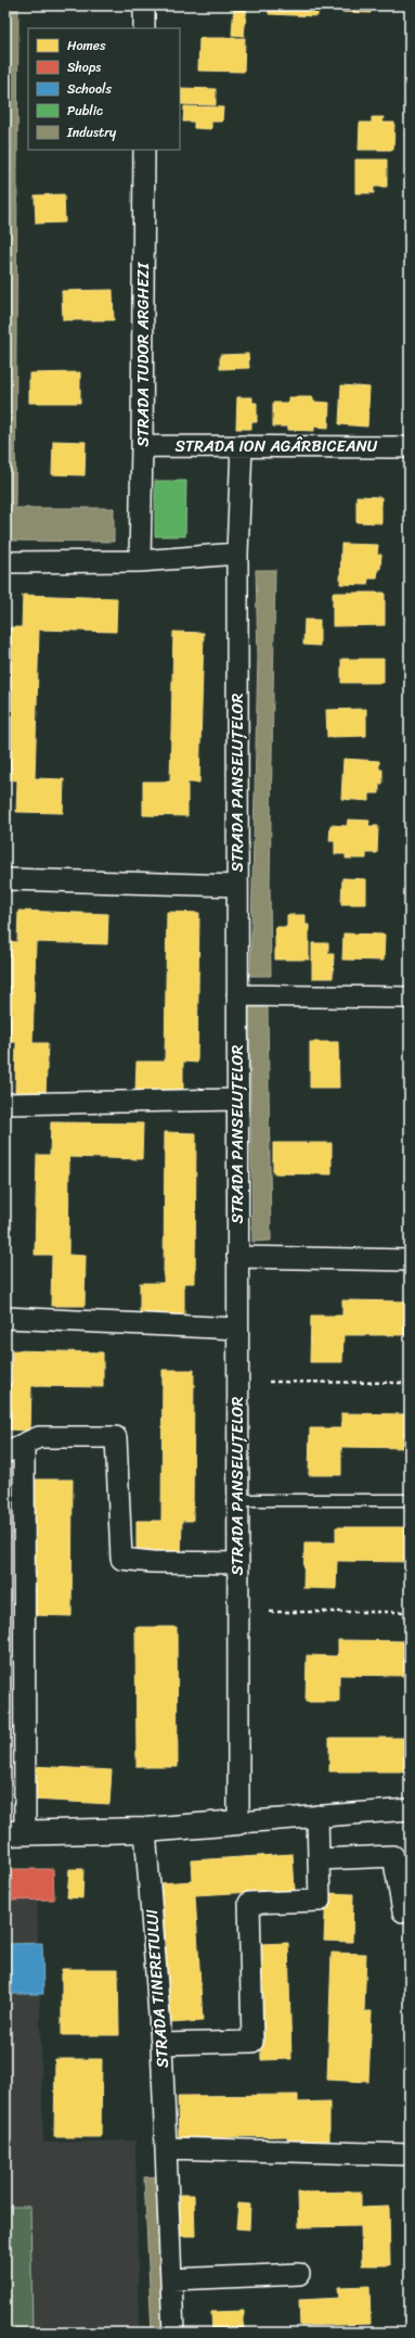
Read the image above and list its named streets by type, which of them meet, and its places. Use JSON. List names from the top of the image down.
{
  "streets": {
    "street": [
      "STRADA TUDOR ARGHEZI",
      "STRADA ION AGÂRBICEANU",
      "STRADA PANSELUȚELOR",
      "STRADA TINERETULUI"
    ]
  },
  "crossings": [
    ["STRADA TUDOR ARGHEZI", "STRADA ION AGÂRBICEANU"],
    ["STRADA ION AGÂRBICEANU", "STRADA PANSELUȚELOR"]
  ],
  "legend": [
    "Homes",
    "Shops",
    "Schools",
    "Public",
    "Industry"
  ]
}
